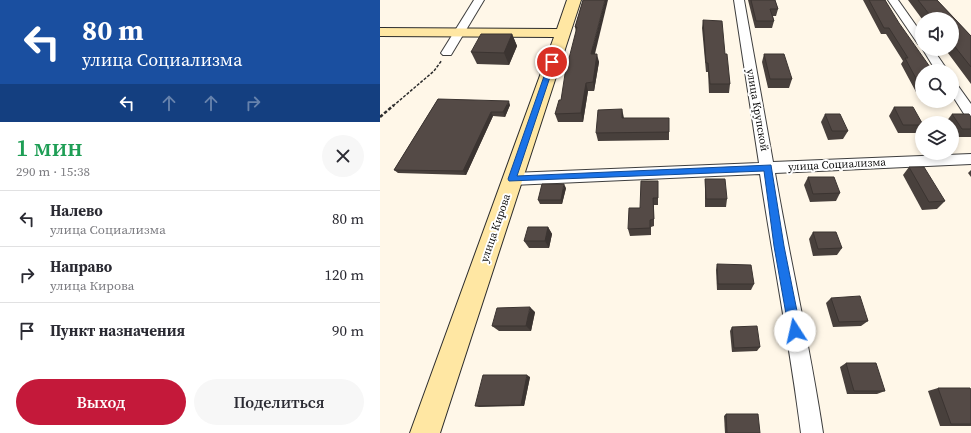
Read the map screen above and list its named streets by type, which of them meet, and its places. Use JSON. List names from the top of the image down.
{
  "streets": {
    "main road": ["улица Кирова"],
    "street": ["улица Крупской", "улица Социализма"]
  },
  "crossings": [
    ["улица Крупской", "улица Социализма"],
    ["улица Социализма", "улица Кирова"]
  ],
  "page": {
    "turn": ["80 m", "улица Социализма"],
    "heading": ["1 мин", "290 m · 15:38"],
    "list": [
      {
        "name": "Налево",
        "note": "улица Социализма",
        "value": "80 m"
      },
      {
        "name": "Направо",
        "note": "улица Кирова",
        "value": "120 m"
      },
      {
        "name": "Пункт назначения",
        "value": "90 m"
      }
    ],
    "buttons": ["Выход", "Поделиться"]
  }
}
